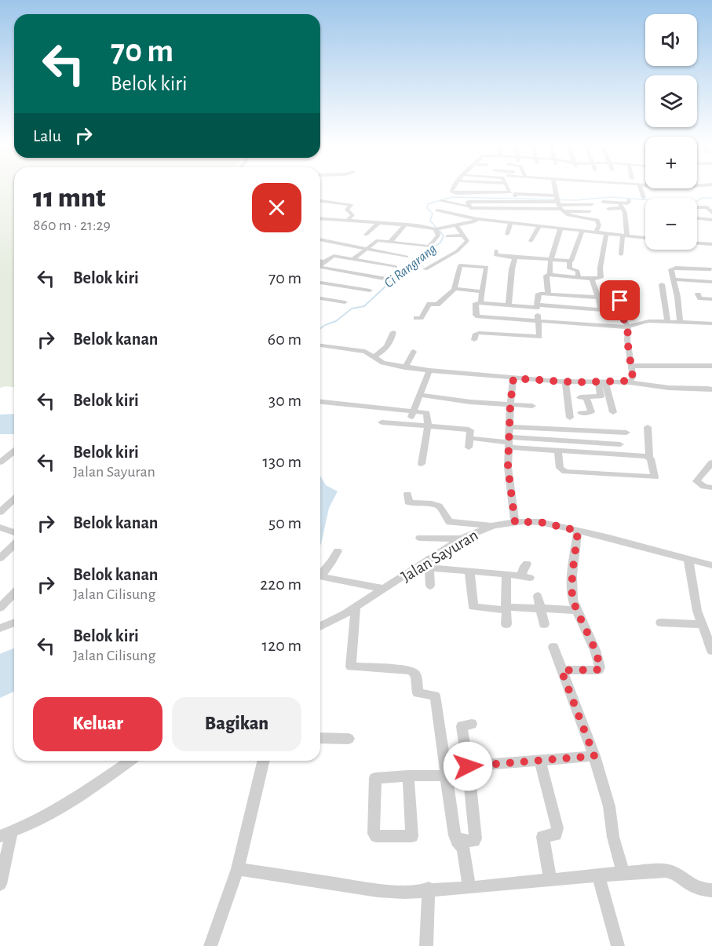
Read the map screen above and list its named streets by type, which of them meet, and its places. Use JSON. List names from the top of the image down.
{
  "streets": {
    "street": ["Jalan Sayuran"]
  },
  "water": ["Ci Rangrang"],
  "page": {
    "map_buttons": ["+", "−"],
    "turn": ["70 m", "Belok kiri"],
    "then": "Lalu",
    "heading": ["11 mnt", "860 m · 21:29"],
    "list": [
      {
        "name": "Belok kiri",
        "value": "70 m"
      },
      {
        "name": "Belok kanan",
        "value": "60 m"
      },
      {
        "name": "Belok kiri",
        "value": "30 m"
      },
      {
        "name": "Belok kiri",
        "note": "Jalan Sayuran",
        "value": "130 m"
      },
      {
        "name": "Belok kanan",
        "value": "50 m"
      },
      {
        "name": "Belok kanan",
        "note": "Jalan Cilisung",
        "value": "220 m"
      },
      {
        "name": "Belok kiri",
        "note": "Jalan Cilisung",
        "value": "120 m"
      }
    ],
    "buttons": ["Keluar", "Bagikan"]
  }
}
